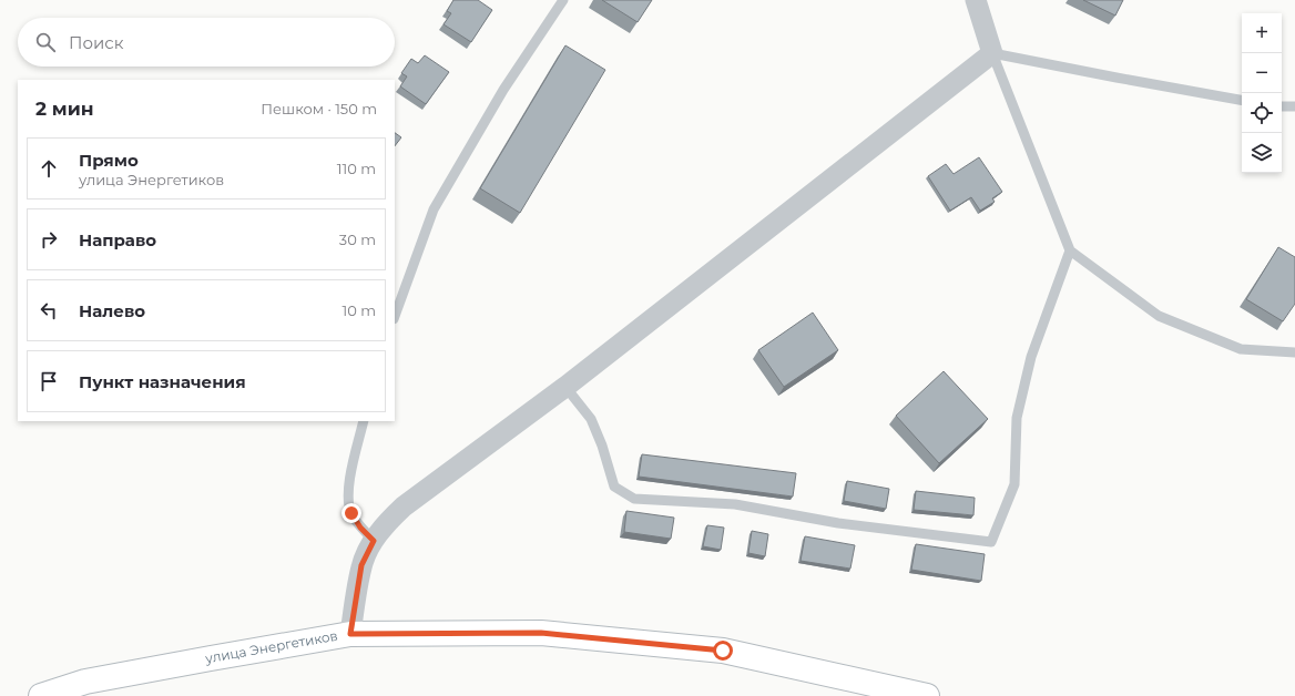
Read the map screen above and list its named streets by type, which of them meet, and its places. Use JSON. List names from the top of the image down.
{
  "streets": {
    "main road": ["улица Энергетиков"]
  },
  "page": {
    "map_buttons": ["+", "−"],
    "search": "Поиск",
    "heading": ["2 мин", "Пешком · 150 m"],
    "list": [
      ["Прямо", "улица Энергетиков", "110 m"],
      ["Направо", "30 m"],
      ["Налево", "10 m"],
      "Пункт назначения"
    ]
  }
}
